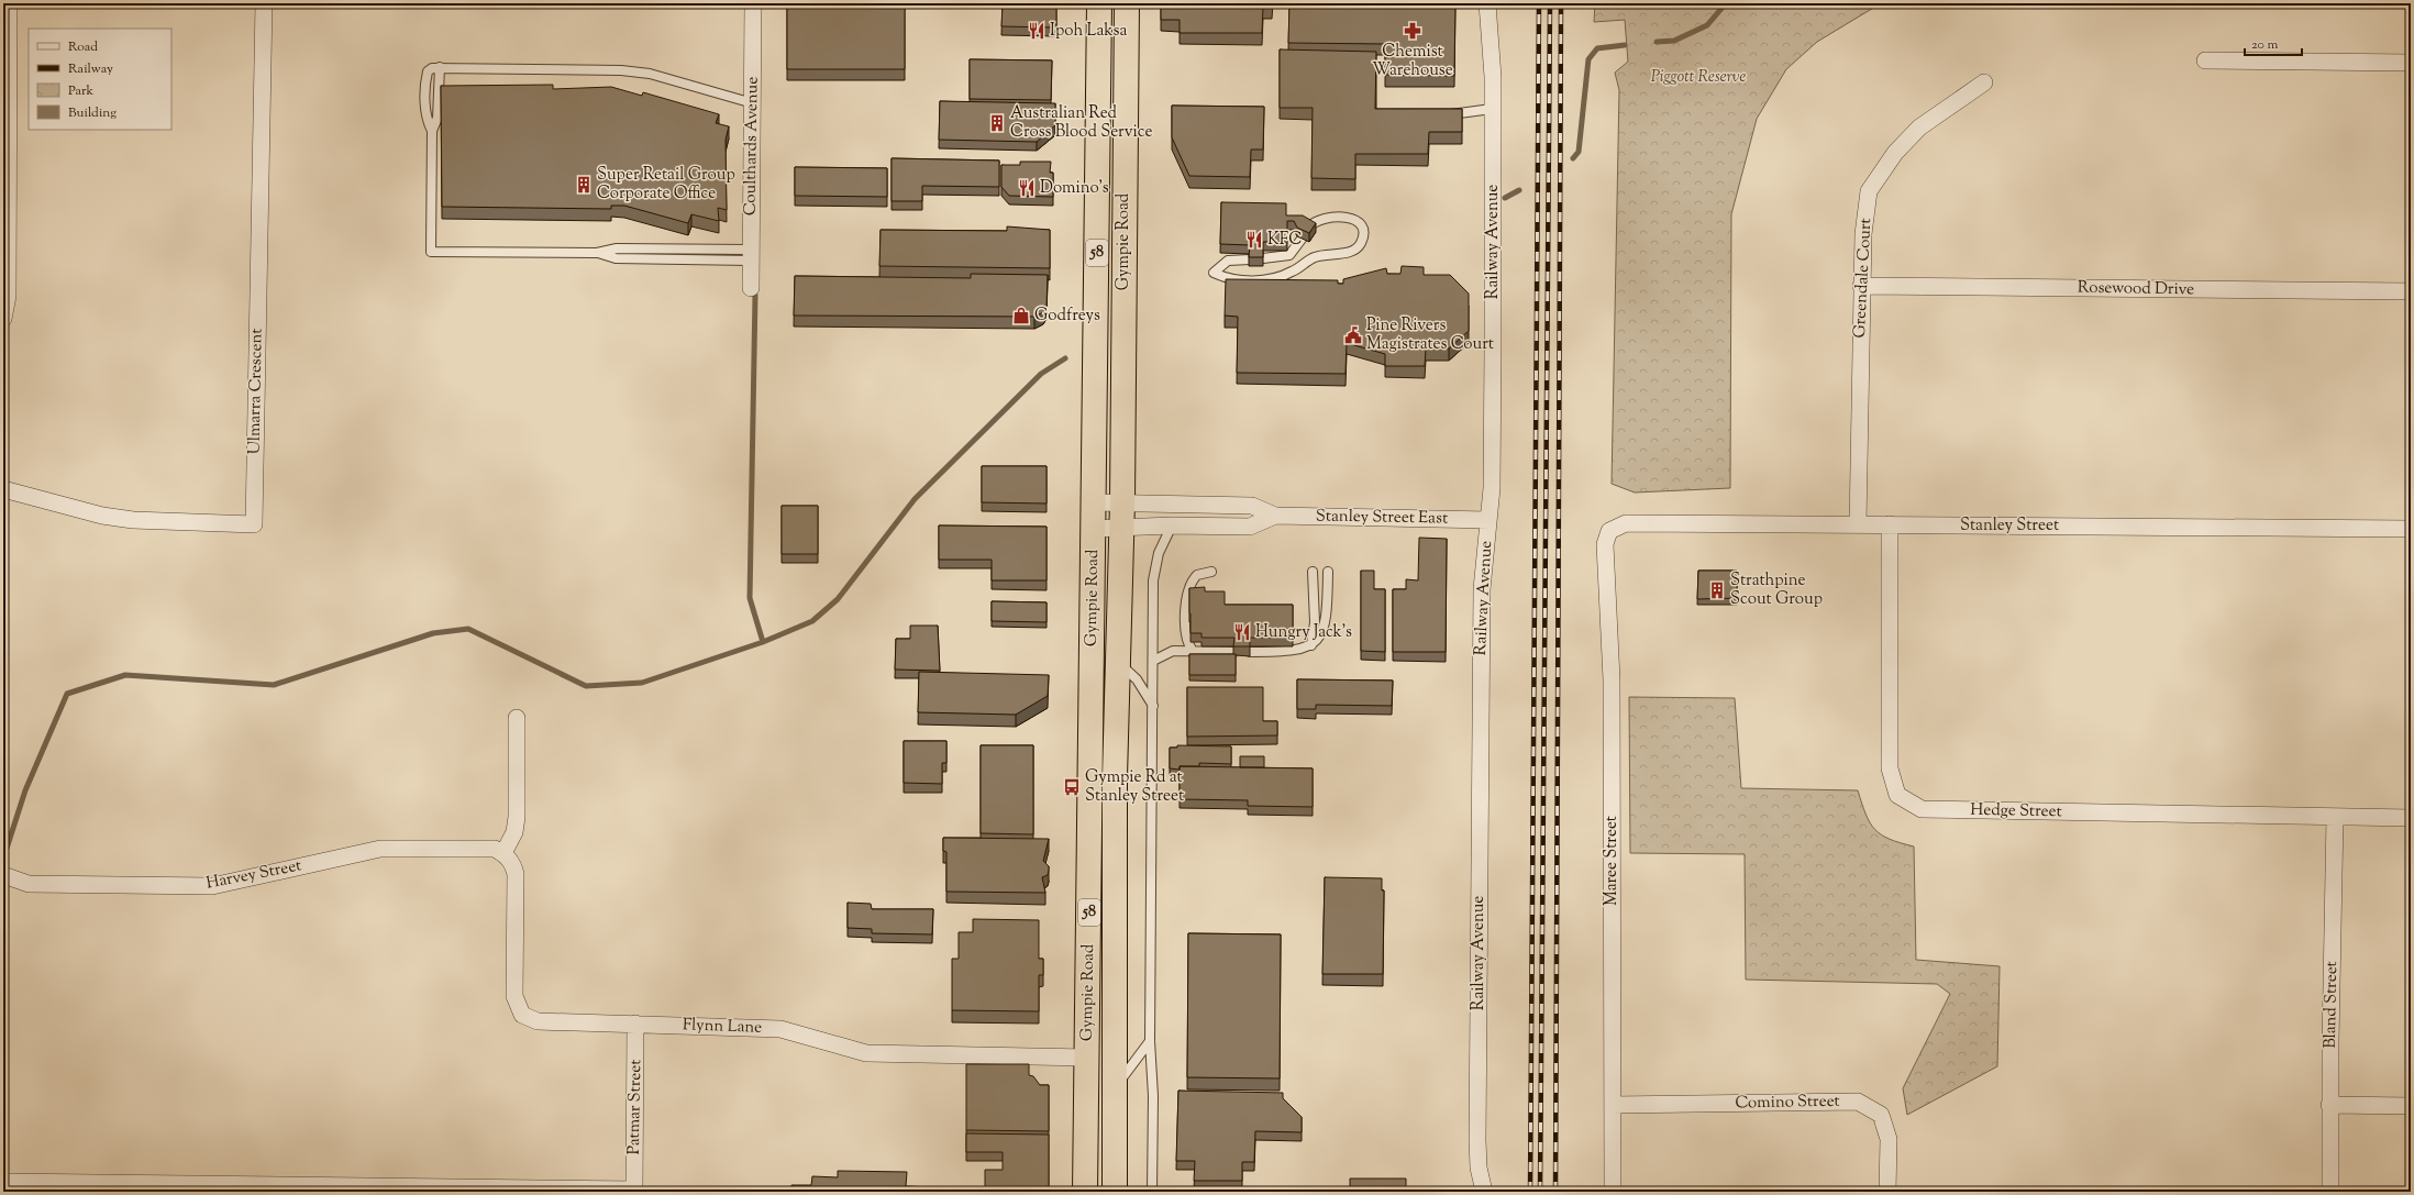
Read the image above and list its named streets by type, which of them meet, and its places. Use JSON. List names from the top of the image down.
{
  "streets": {
    "highway": ["Gympie Road", "58"],
    "street": [
      "Coulthards Avenue",
      "Railway Avenue",
      "Greendale Court",
      "Rosewood Drive",
      "Ulmarra Crescent",
      "Stanley Street East",
      "Stanley Street",
      "Hedge Street",
      "Maree Street",
      "Harvey Street",
      "Bland Street",
      "Flynn Lane",
      "Comino Street",
      "Patmar Street"
    ]
  },
  "crossings": [
    ["Gympie Road", "Stanley Street East"],
    ["Gympie Road", "Flynn Lane"],
    ["Railway Avenue", "Stanley Street East"],
    ["Greendale Court", "Rosewood Drive"],
    ["Greendale Court", "Stanley Street"],
    ["Stanley Street", "Hedge Street"],
    ["Stanley Street", "Maree Street"],
    ["Hedge Street", "Bland Street"],
    ["Maree Street", "Comino Street"],
    ["Harvey Street", "Flynn Lane"],
    ["Flynn Lane", "Patmar Street"]
  ],
  "parks": ["Piggott Reserve"],
  "places": {
    "restaurant": [
      "Ipoh Laksa",
      "Domino's",
      "KFC",
      "Hungry Jack's"
    ],
    "pharmacy": ["Chemist Warehouse"],
    "building": ["Australian Red Cross Blood Service", "Super Retail Group Corporate Office", "Strathpine Scout Group"],
    "shop": ["Godfreys"],
    "public building": ["Pine Rivers Magistrates Court"],
    "bus stop": ["Gympie Rd at Stanley Street"]
  },
  "legend": [
    "Road",
    "Railway",
    "Park",
    "Building"
  ],
  "scale_bar": "20 m"
}
